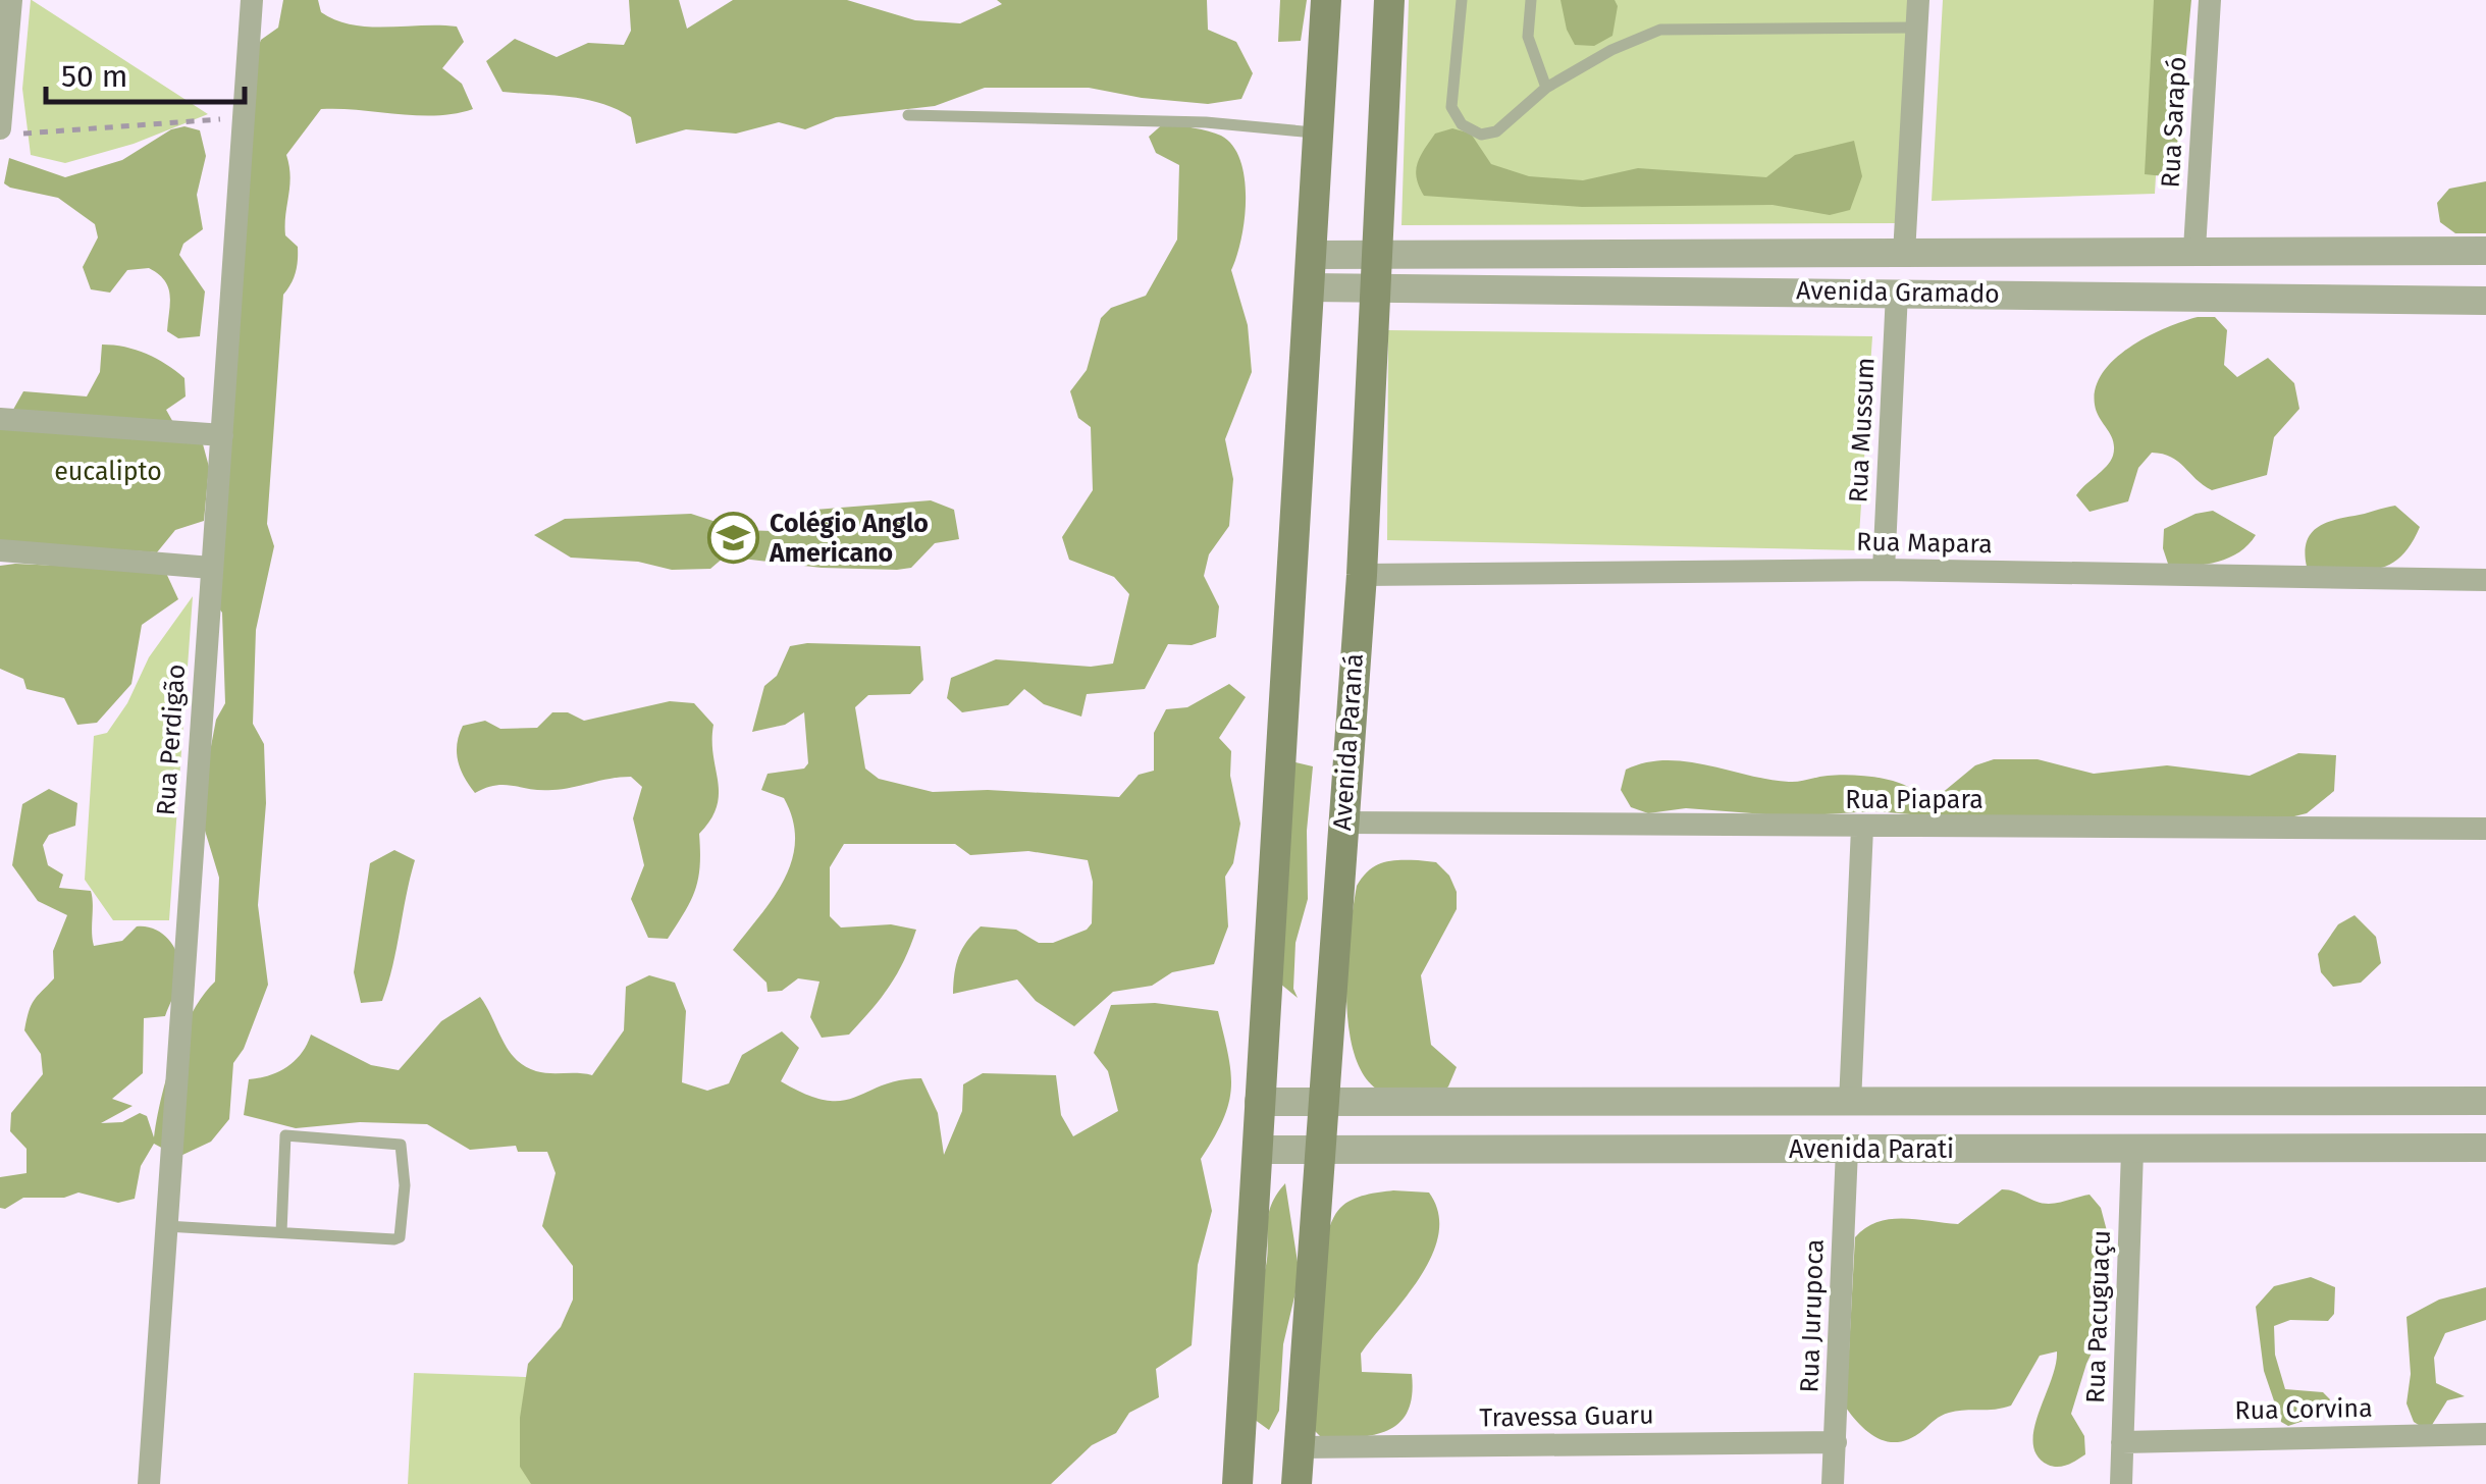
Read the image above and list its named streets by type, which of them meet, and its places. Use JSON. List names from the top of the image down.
{
  "streets": {
    "main road": ["Avenida Paraná"],
    "street": [
      "Rua Sarapó",
      "Avenida Gramado",
      "Rua Mussum",
      "Rua Mapara",
      "Rua Perdigão",
      "Rua Piapara",
      "Avenida Parati",
      "Rua Jurupoca",
      "Rua Pacuguaçu",
      "Rua Corvina",
      "Travessa Guaru"
    ]
  },
  "crossings": [
    ["Rua Sarapó", "Avenida Gramado"],
    ["Avenida Gramado", "Rua Mussum"],
    ["Avenida Gramado", "Avenida Paraná"],
    ["Rua Mussum", "Rua Mapara"],
    ["Rua Mapara", "Avenida Paraná"],
    ["Avenida Paraná", "Rua Piapara"],
    ["Avenida Paraná", "Avenida Parati"],
    ["Avenida Paraná", "Travessa Guaru"],
    ["Avenida Parati", "Rua Jurupoca"],
    ["Avenida Parati", "Rua Pacuguaçu"],
    ["Rua Jurupoca", "Travessa Guaru"],
    ["Rua Pacuguaçu", "Rua Corvina"]
  ],
  "parks": ["eucalipto"],
  "places": {
    "school or university": ["Colégio Anglo Americano"]
  },
  "scale_bar": "50 m"
}
